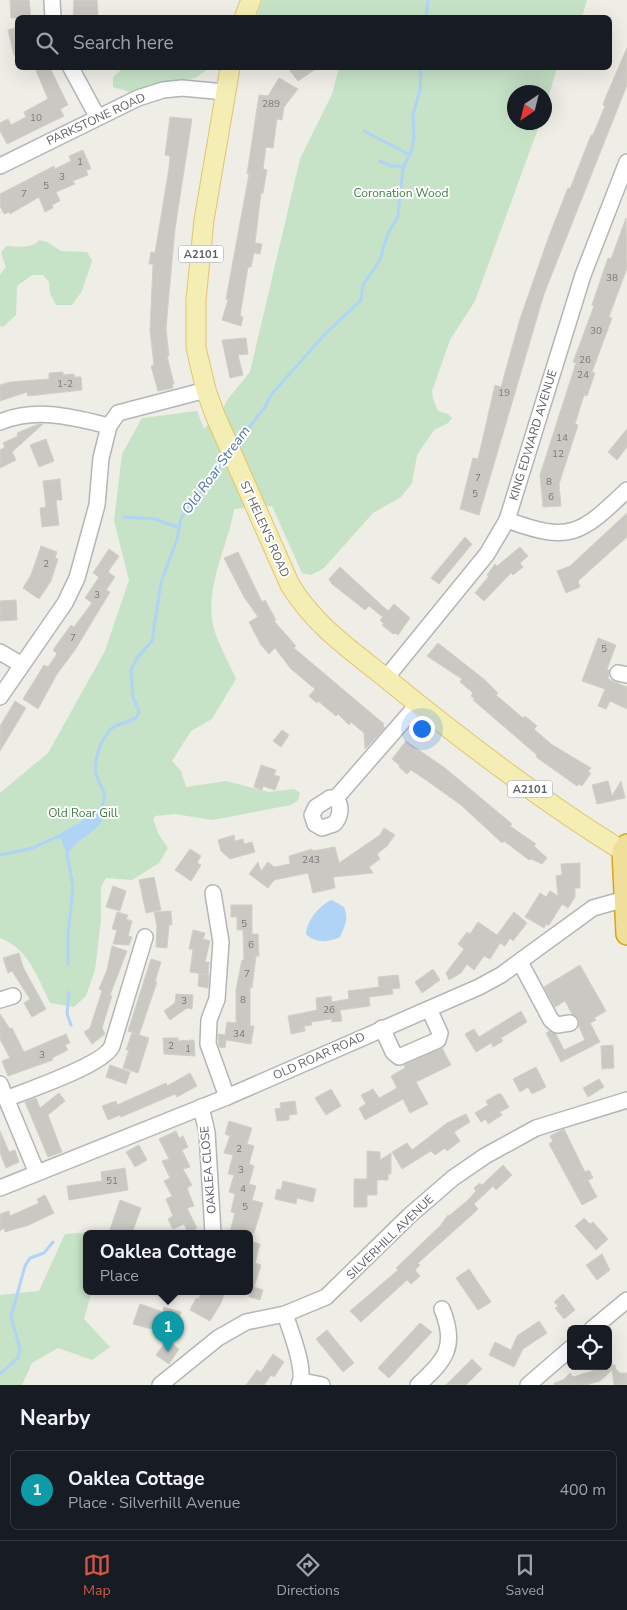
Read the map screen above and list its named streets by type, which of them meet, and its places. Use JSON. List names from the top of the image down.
{
  "streets": {
    "main road": ["A2101", "ST HELEN'S ROAD"],
    "street": [
      "PARKSTONE ROAD",
      "KING EDWARD AVENUE",
      "OLD ROAR ROAD",
      "OAKLEA CLOSE",
      "SILVERHILL AVENUE"
    ]
  },
  "crossings": [
    ["PARKSTONE ROAD", "ST HELEN'S ROAD"],
    ["KING EDWARD AVENUE", "ST HELEN'S ROAD"],
    ["OLD ROAR ROAD", "OAKLEA CLOSE"]
  ],
  "water": ["Old Roar Stream"],
  "parks": ["Coronation Wood", "Old Roar Gill"],
  "house_numbers": [
    "289",
    "10",
    "1",
    "3",
    "5",
    "7",
    "38",
    "30",
    "26",
    "24",
    "1-2",
    "19",
    "14",
    "12",
    "7",
    "8",
    "5",
    "6",
    "2",
    "3",
    "7",
    "5",
    "243",
    "5",
    "6",
    "7",
    "8",
    "3",
    "26",
    "34",
    "2",
    "1",
    "3",
    "2",
    "3",
    "51",
    "4",
    "5"
  ],
  "north": "bottom left",
  "page": {
    "search": "Search here",
    "popup": ["Oaklea Cottage", "Place"],
    "pins": "1",
    "heading": "Nearby",
    "list": [
      {
        "mark": "1",
        "name": "Oaklea Cottage",
        "note": "Place · Silverhill Avenue",
        "value": "400 m"
      }
    ],
    "nav": ["Map", "Directions", "Saved"]
  }
}
